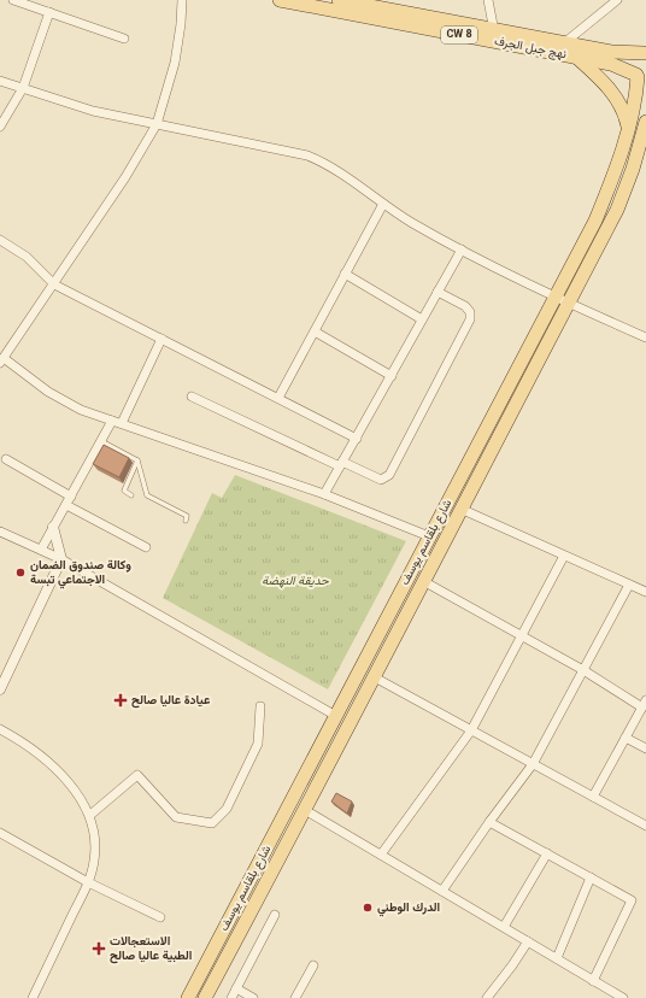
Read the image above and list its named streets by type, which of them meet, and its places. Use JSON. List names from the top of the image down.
{
  "streets": {
    "main road": ["CW 8", "نهج جبل الجرف", "شارع بلقاسم يوسف"]
  },
  "crossings": [
    ["نهج جبل الجرف", "شارع بلقاسم يوسف"]
  ],
  "parks": ["حديقة النهضة"],
  "places": {
    "other": ["وكالة صندوق الضمان الاجتماعي تبسة", "الدرك الوطني"],
    "health": ["عيادة عاليا صالح", "الاستعجالات الطبية عاليا صالح"]
  }
}
